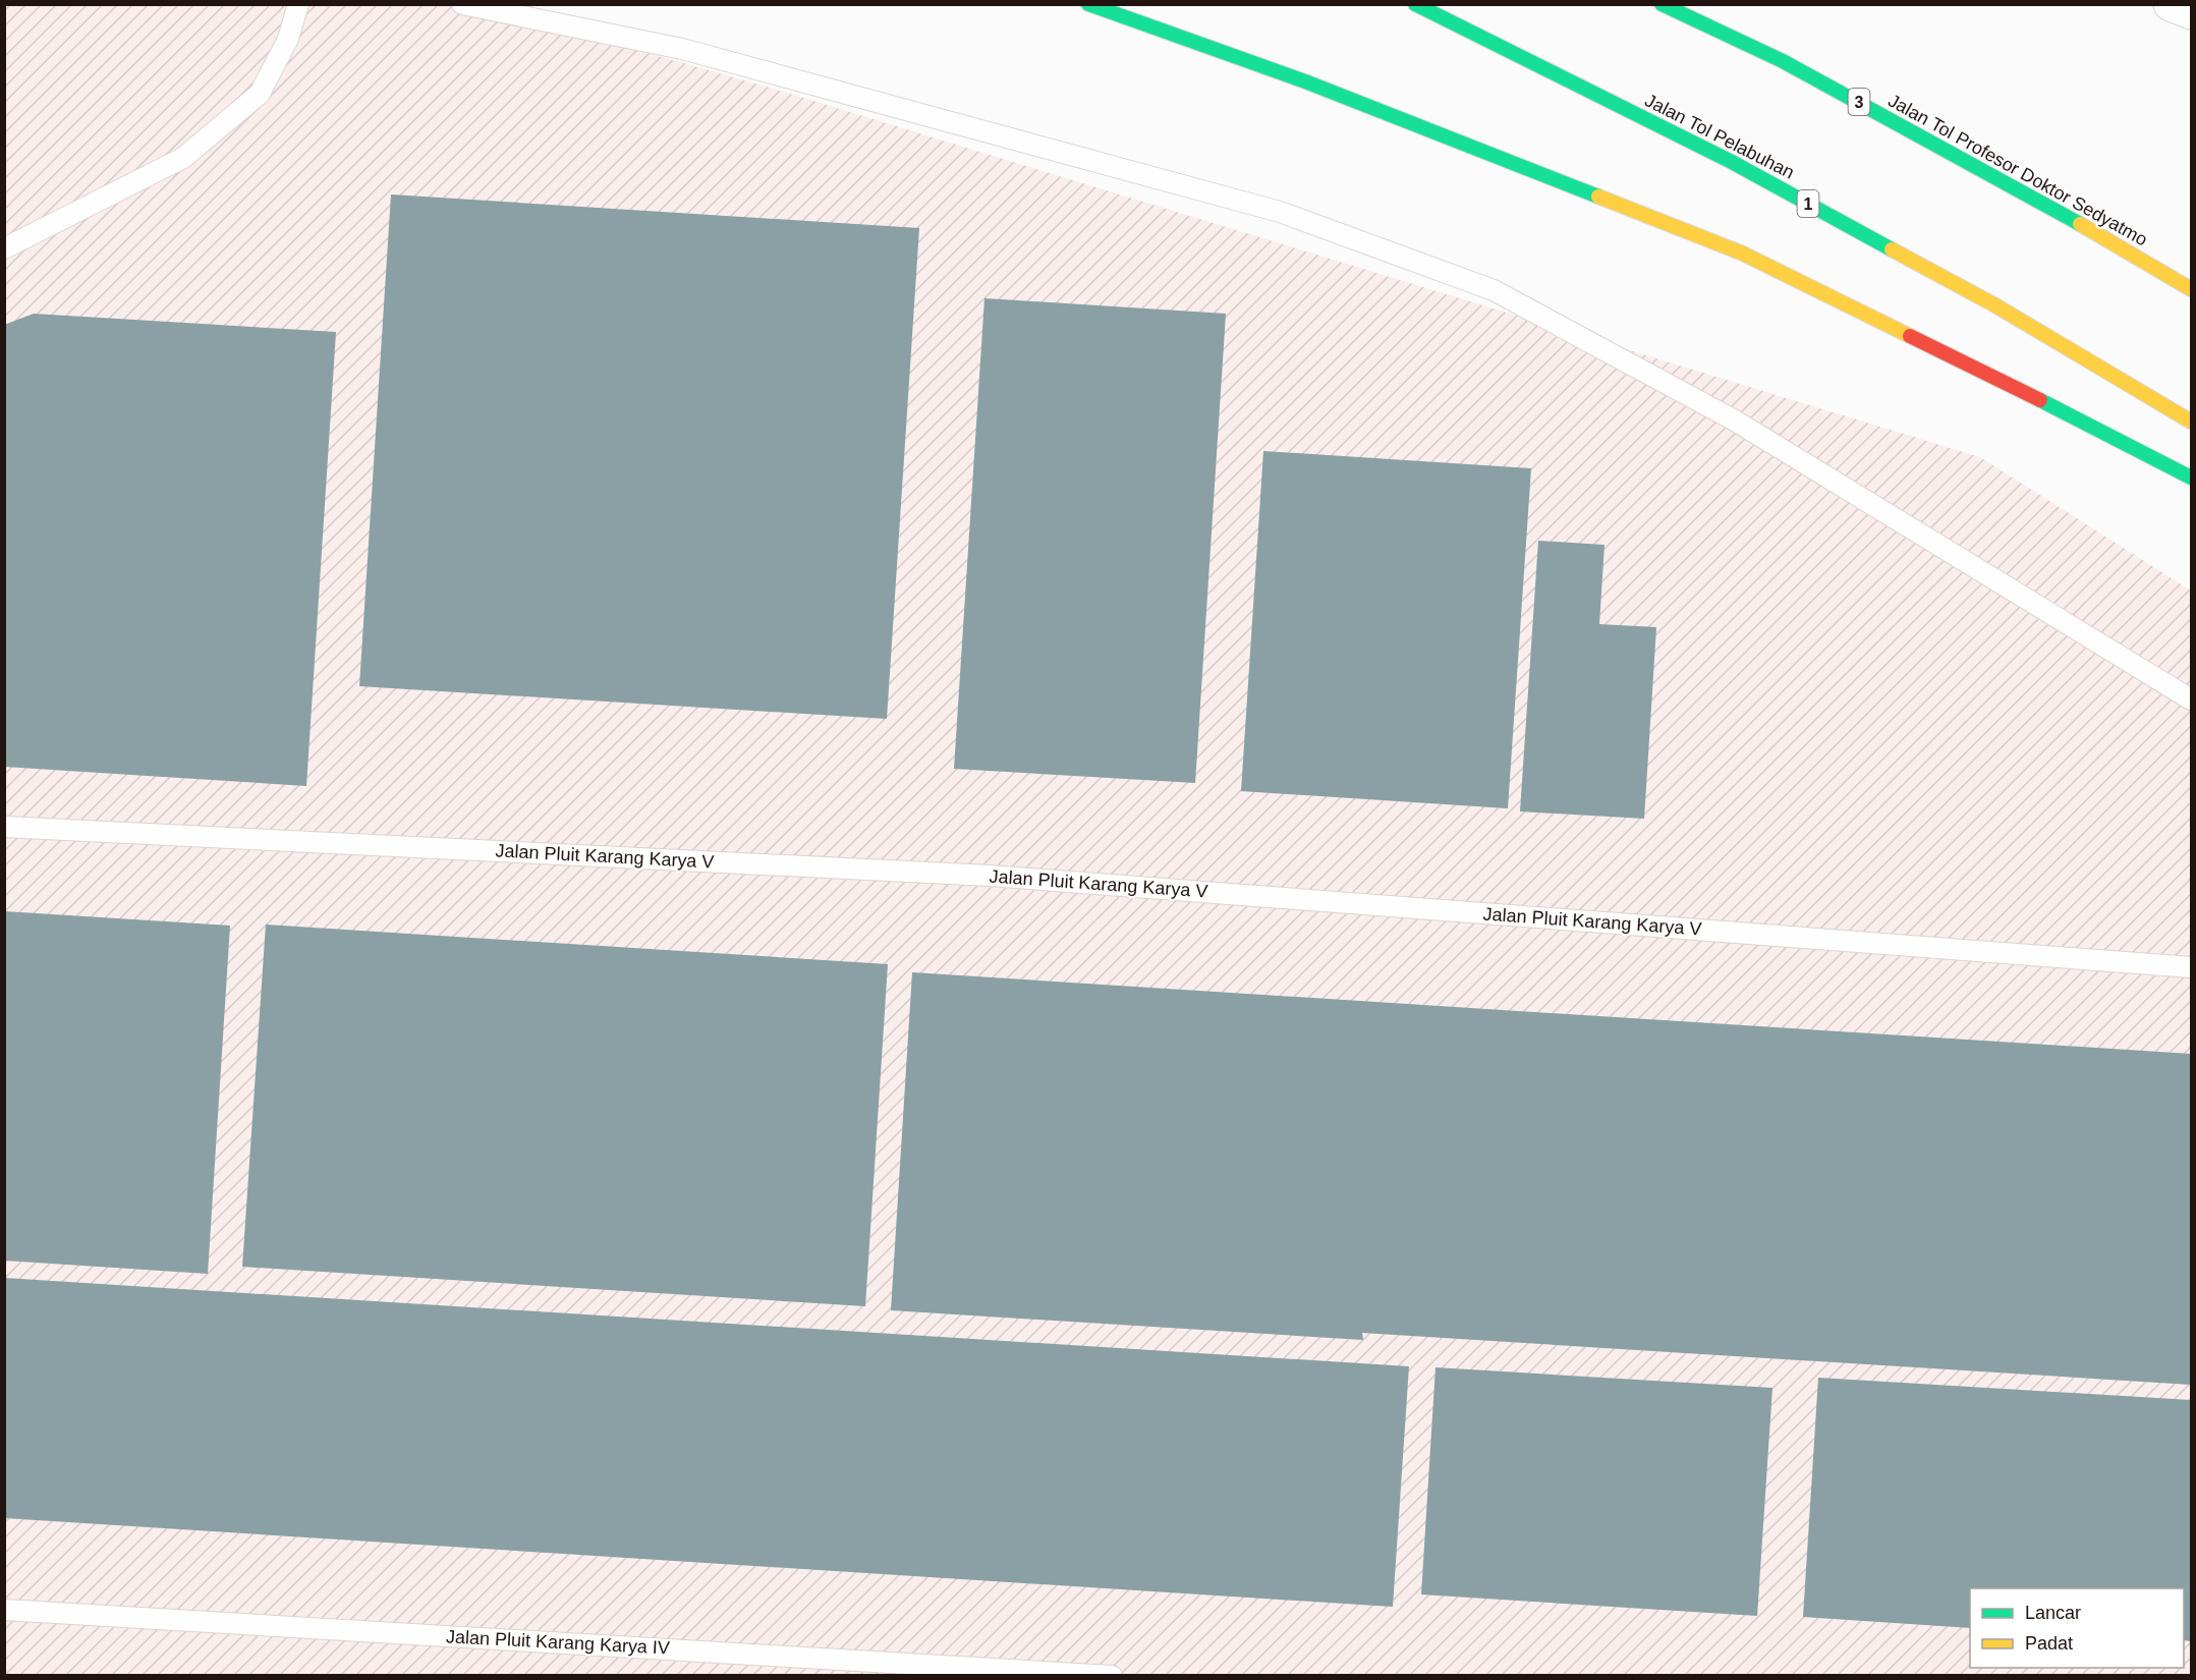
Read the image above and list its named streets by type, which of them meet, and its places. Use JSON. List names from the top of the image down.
{
  "streets": {
    "highway": [
      "3",
      "Jalan Tol Pelabuhan",
      "Jalan Tol Profesor Doktor Sedyatmo",
      "1"
    ],
    "lane": ["Jalan Pluit Karang Karya V", "Jalan Pluit Karang Karya IV"]
  },
  "legend": ["Lancar", "Padat"]
}
